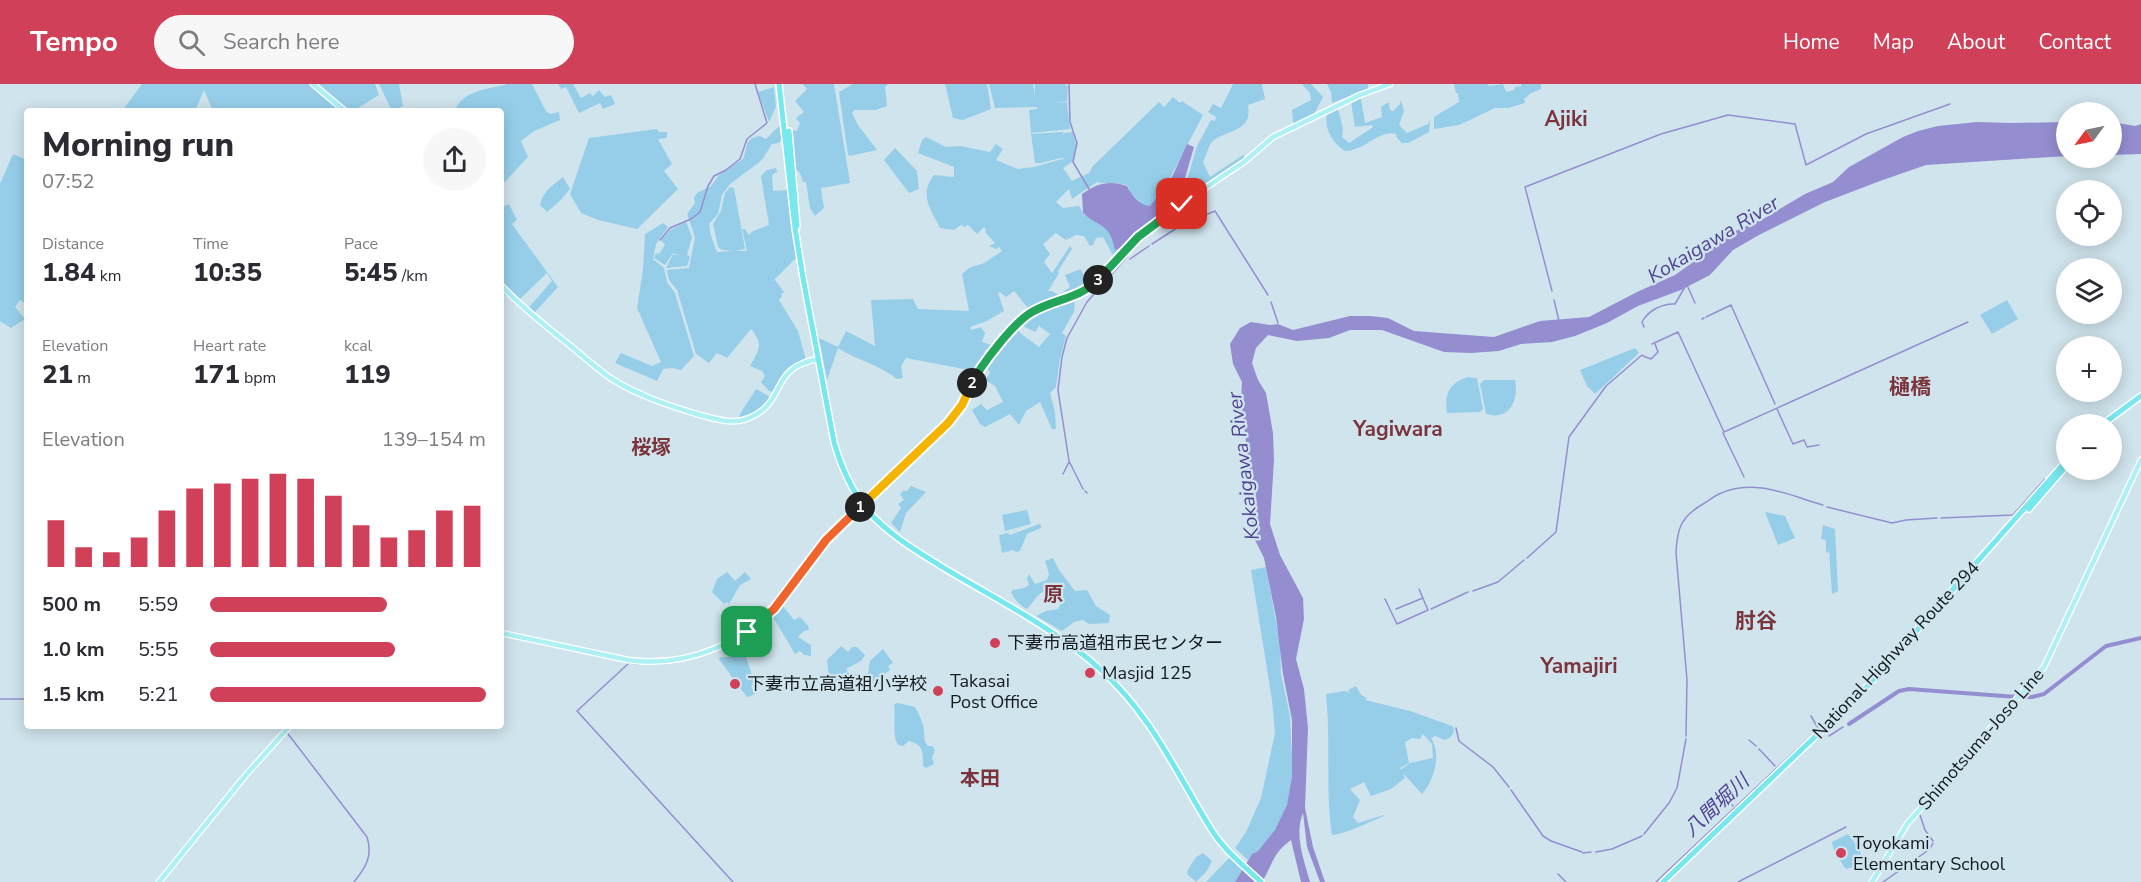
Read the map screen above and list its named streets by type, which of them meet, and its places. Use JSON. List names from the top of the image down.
{
  "streets": {
    "highway": ["National Highway Route 294"],
    "main road": ["Shimotsuma-Joso Line"]
  },
  "districts": [
    "Ajiki",
    "樋橋",
    "Yagiwara",
    "桜塚",
    "原",
    "肘谷",
    "Yamajiri",
    "本田"
  ],
  "water": ["Kokaigawa River", "八間堀川"],
  "places": [
    "下妻市高道祖市民センター",
    "Masjid 125",
    "下妻市立高道祖小学校",
    "Takasai Post Office",
    "Toyokami Elementary School"
  ],
  "north": "bottom left",
  "page": {
    "header": "Tempo",
    "search": "Search here",
    "nav": [
      "Home",
      "Map",
      "About",
      "Contact"
    ],
    "map_buttons": ["+", "−"],
    "heading": ["Morning run", "07:52"],
    "stats": [
      ["Distance", "1.84 km"],
      ["Time", "10:35"],
      ["Pace", "5:45 /km"],
      ["Elevation", "21 m"],
      ["Heart rate", "171 bpm"],
      ["kcal", "119"]
    ],
    "pins": ["3", "2", "1"],
    "chart": ["Elevation", "139–154 m"],
    "list": [
      {
        "name": "500 m",
        "note": "5:59"
      },
      {
        "name": "1.0 km",
        "note": "5:55"
      },
      {
        "name": "1.5 km",
        "note": "5:21"
      }
    ]
  }
}
